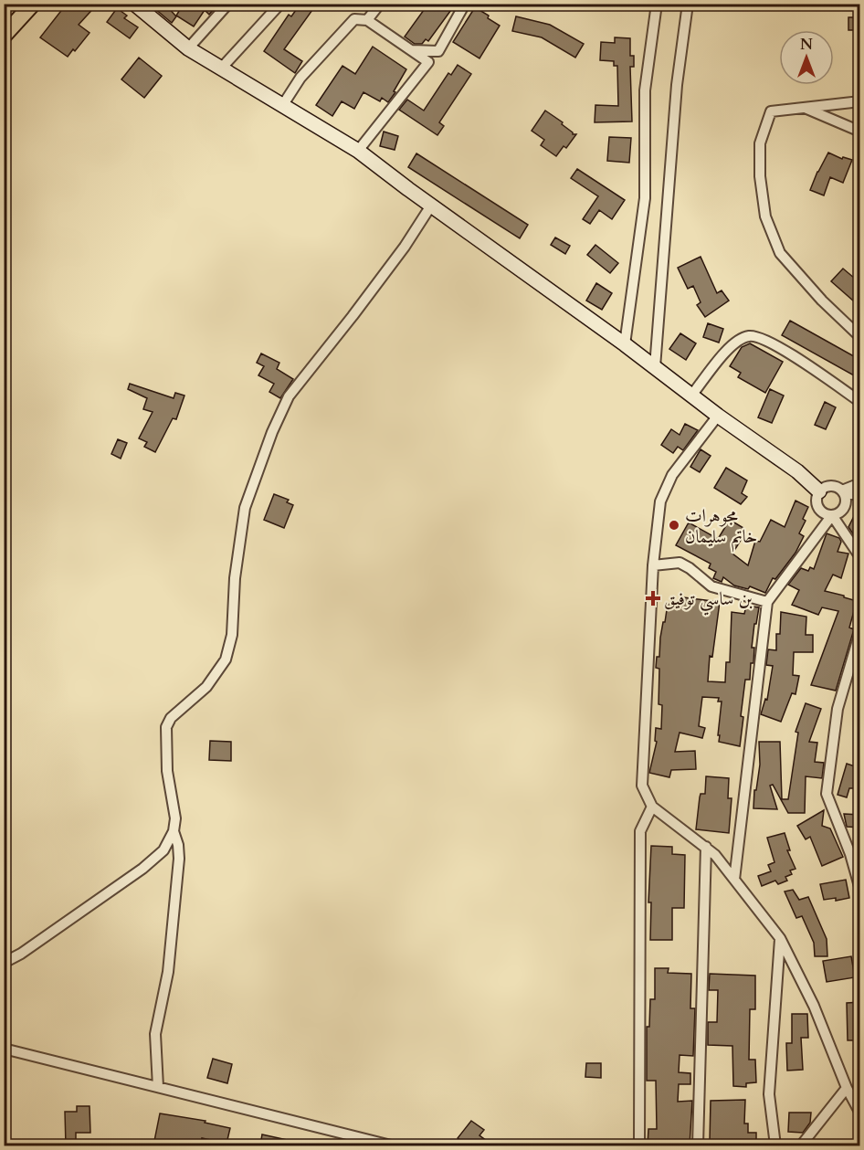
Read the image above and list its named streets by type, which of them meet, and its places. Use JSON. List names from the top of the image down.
{
  "places": {
    "other": ["مجوهرات خاتم سليمان"],
    "health": ["بن ساسي توفيق"]
  },
  "north": "top"
}
